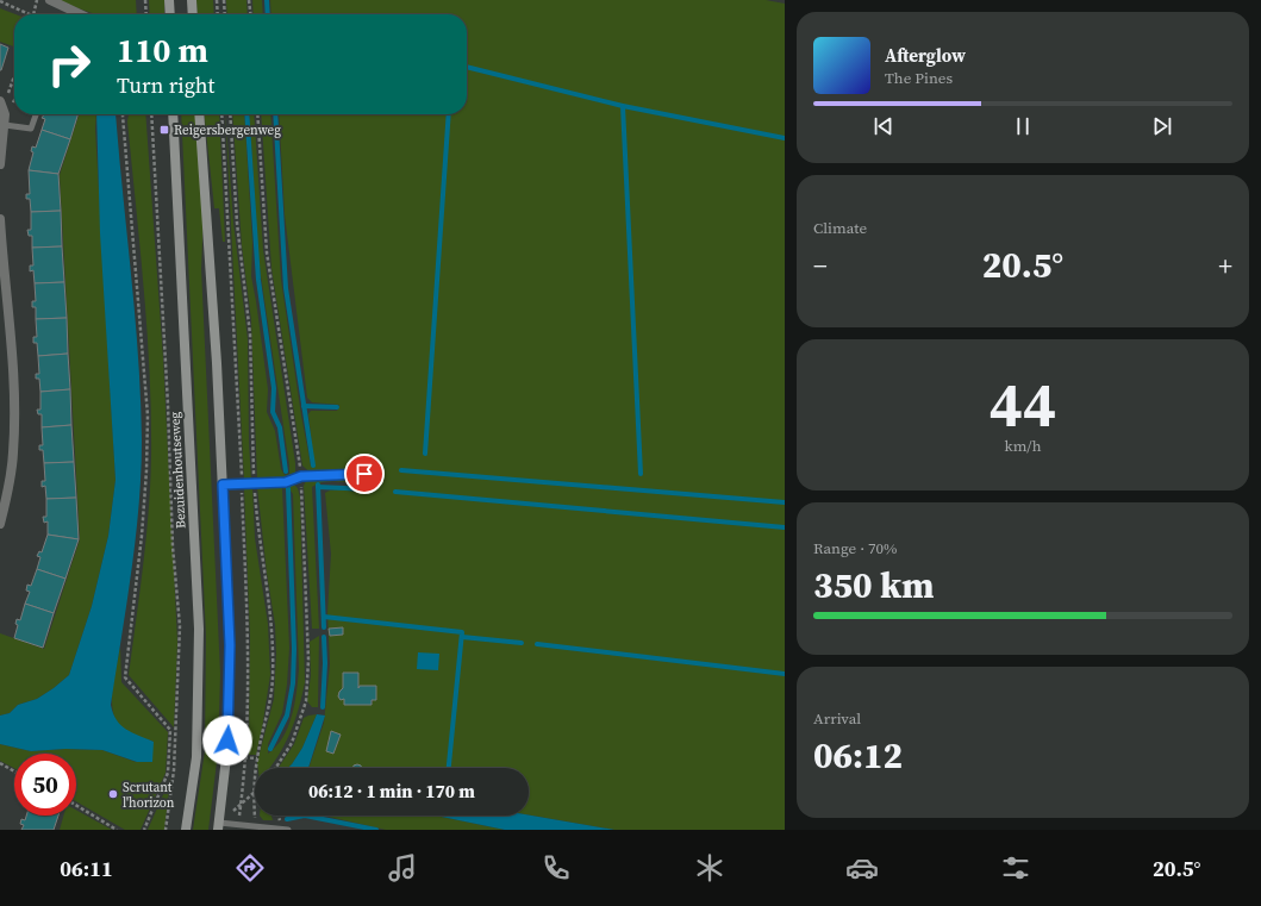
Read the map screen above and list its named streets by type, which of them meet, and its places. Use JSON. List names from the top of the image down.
{
  "streets": {
    "main road": ["Bezuidenhoutseweg"]
  },
  "places": {
    "transit": ["Reigersbergenweg"],
    "other": ["Scrutant l'horizon"]
  },
  "page": {
    "turn": ["110 m", "Turn right"],
    "song": ["Afterglow", "The Pines"],
    "tile": [
      "Climate",
      ["44", "km/h"],
      ["Range · 70%", "350 km"],
      ["Arrival", "06:12"]
    ],
    "heat": ["−", "20.5°", "+"],
    "limit": "50",
    "trip": "06:12 · 1 min · 170 m",
    "tabs": ["06:11", "20.5°"]
  }
}
